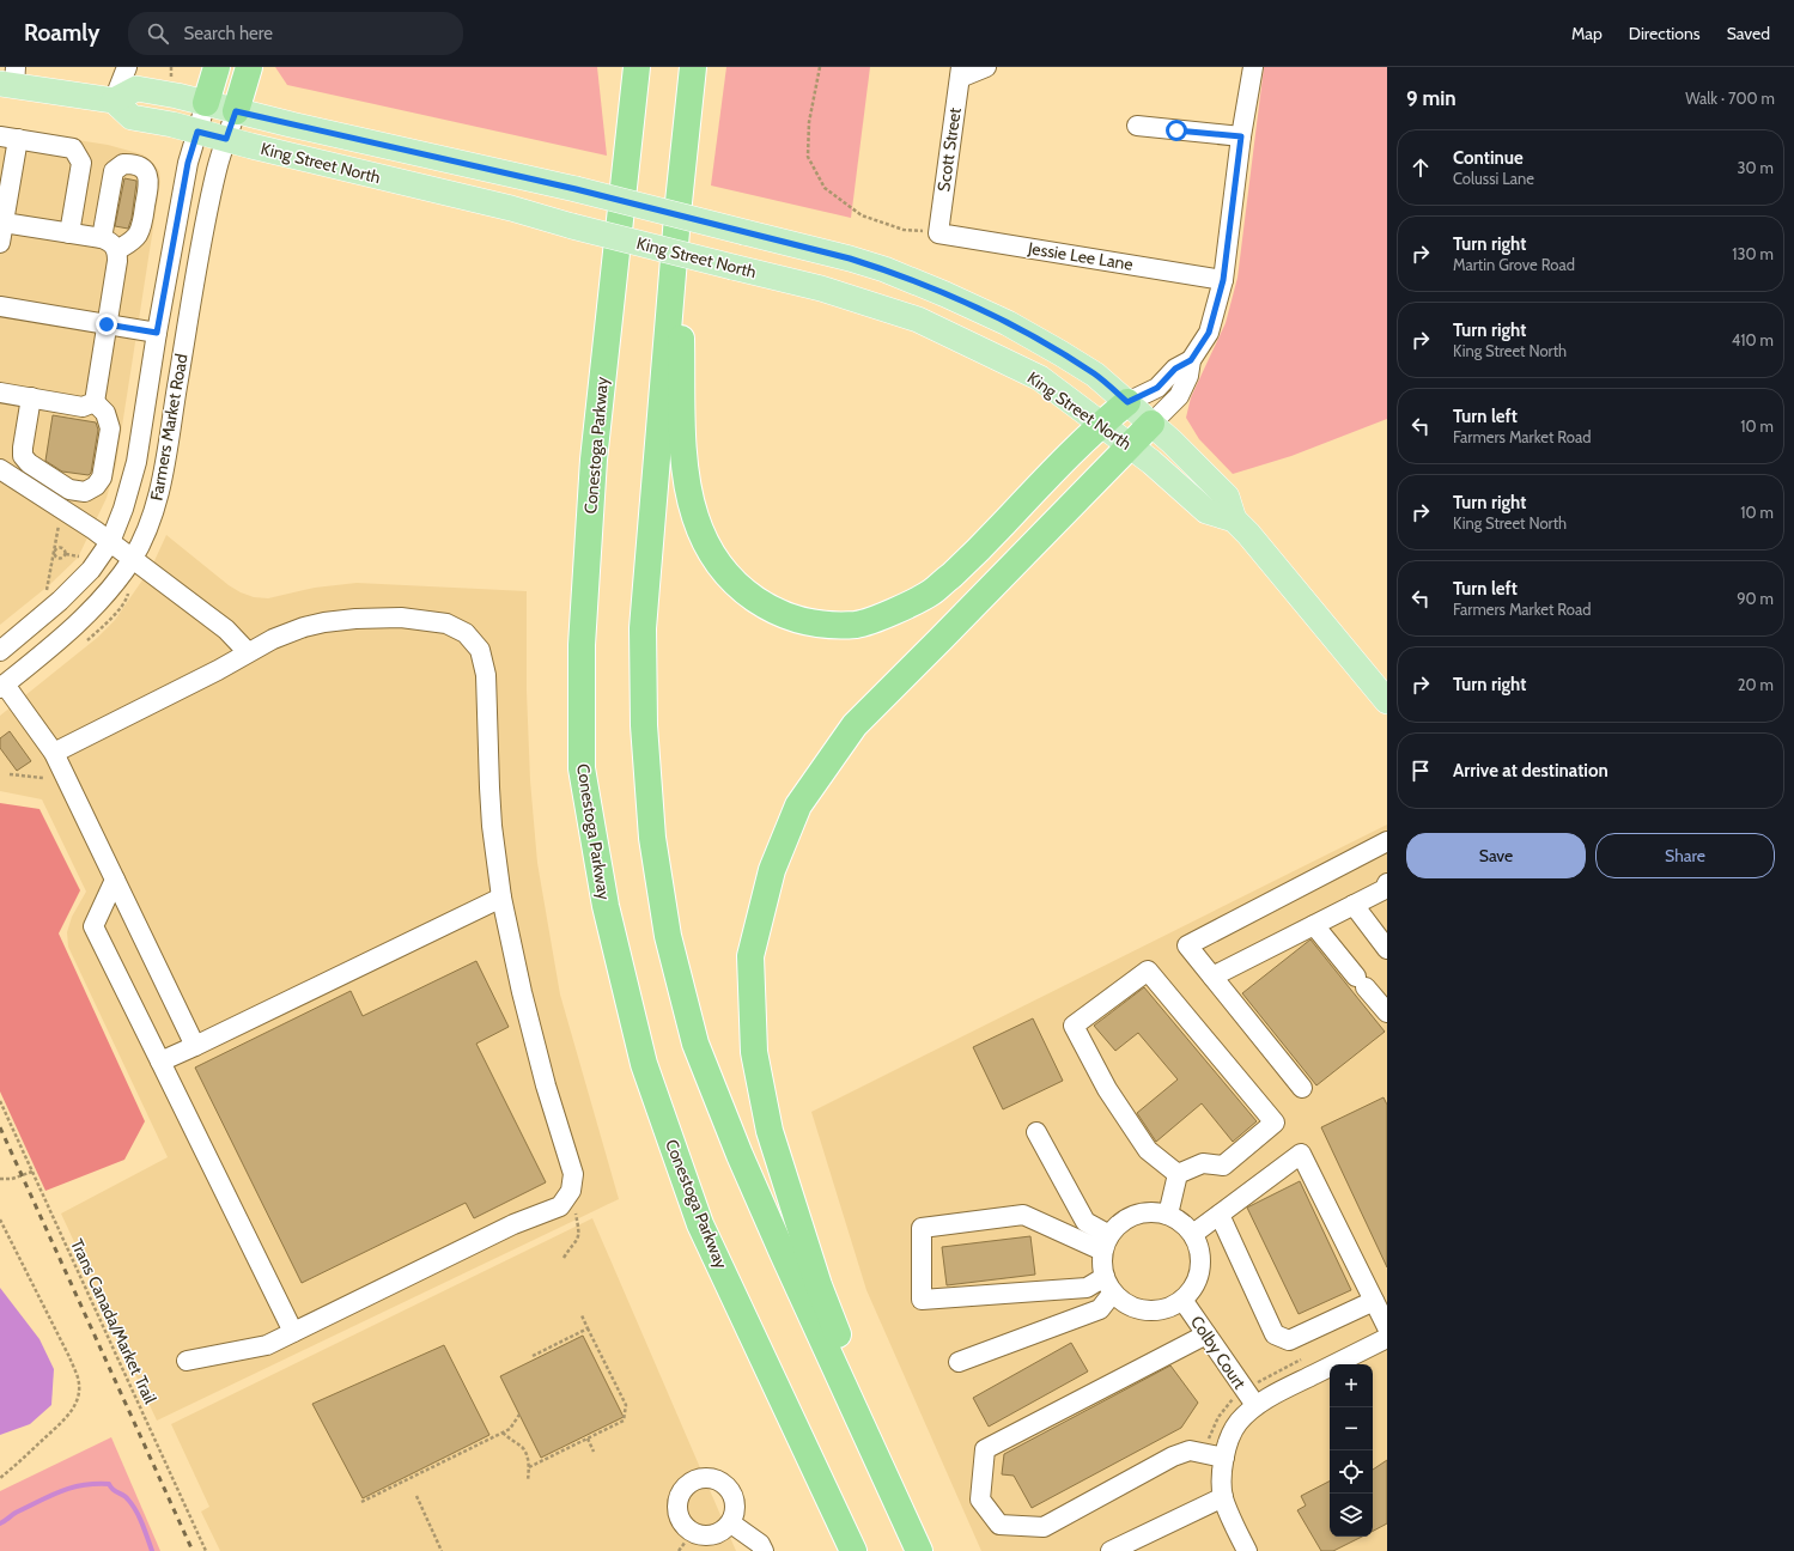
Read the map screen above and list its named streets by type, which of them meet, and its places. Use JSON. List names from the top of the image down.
{
  "streets": {
    "highway": ["Conestoga Parkway"],
    "main road": ["King Street North"],
    "street": [
      "Scott Street",
      "Jessie Lee Lane",
      "Farmers Market Road",
      "Colby Court"
    ],
    "path": ["Trans Canada/Market Trail"]
  },
  "crossings": [
    ["Scott Street", "Jessie Lee Lane"],
    ["King Street North", "Farmers Market Road"]
  ],
  "page": {
    "header": "Roamly",
    "search": "Search here",
    "nav": ["Map", "Directions", "Saved"],
    "heading": ["9 min", "Walk · 700 m"],
    "list": [
      ["Continue", "Colussi Lane", "30 m"],
      ["Turn right", "Martin Grove Road", "130 m"],
      ["Turn right", "King Street North", "410 m"],
      ["Turn left", "Farmers Market Road", "10 m"],
      ["Turn right", "King Street North", "10 m"],
      ["Turn left", "Farmers Market Road", "90 m"],
      ["Turn right", "20 m"],
      "Arrive at destination"
    ],
    "buttons": ["Save", "Share"],
    "map_buttons": ["+", "−"]
  }
}
